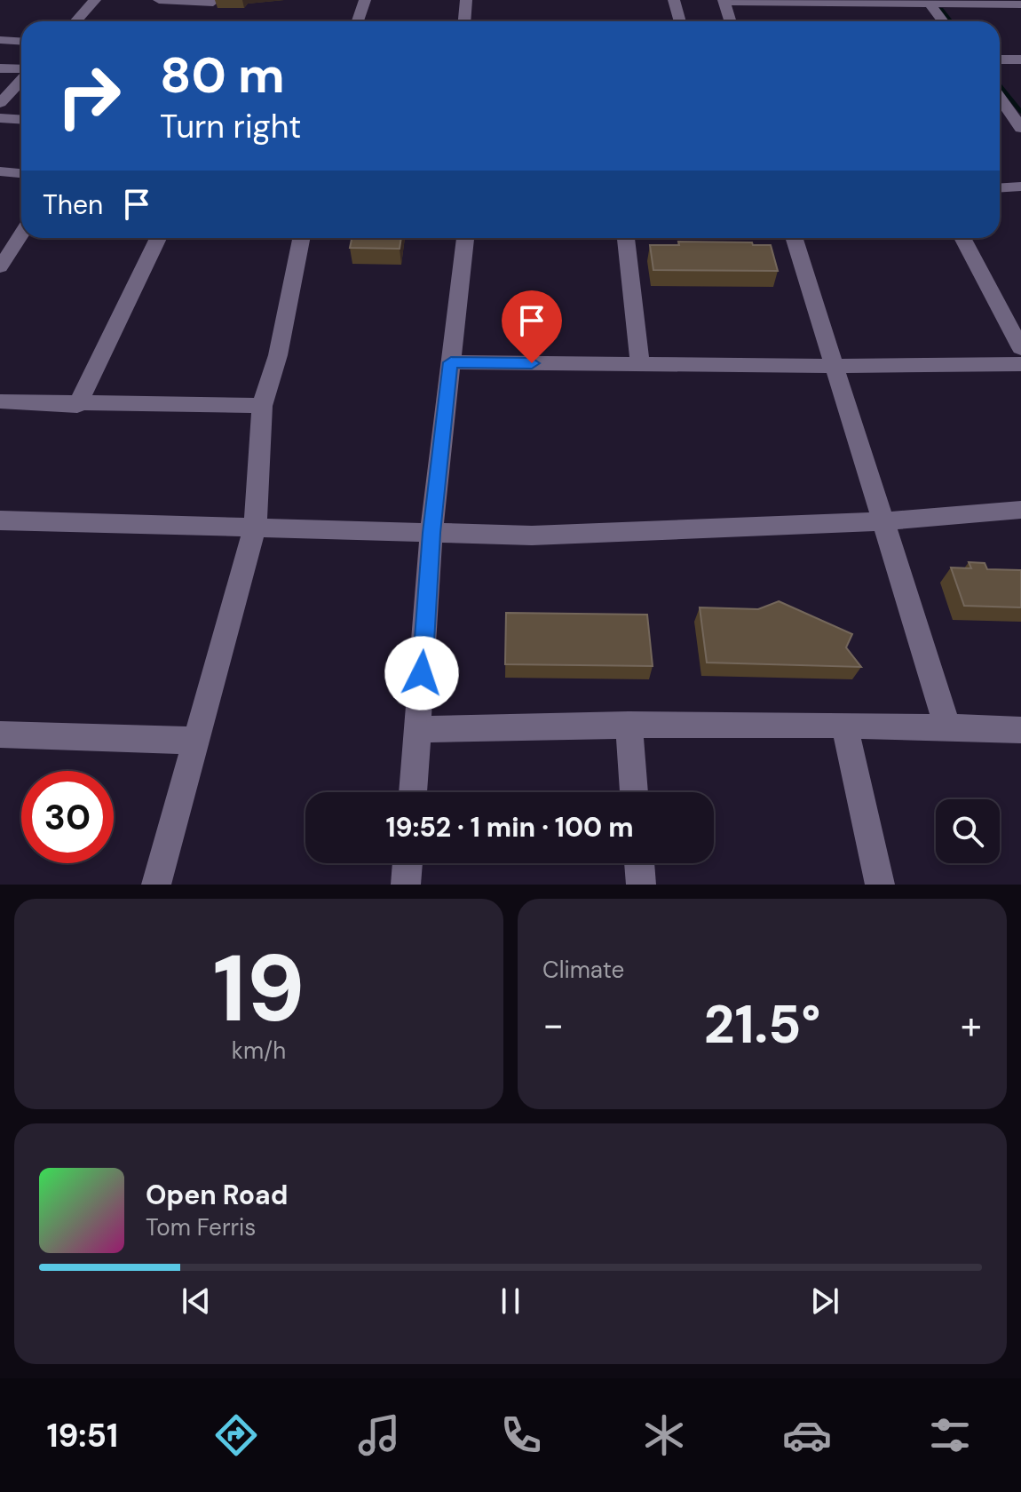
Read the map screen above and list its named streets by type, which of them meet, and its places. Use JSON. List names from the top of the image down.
{
  "page": {
    "turn": ["80 m", "Turn right"],
    "then": "Then",
    "limit": "30",
    "trip": "19:52 · 1 min · 100 m",
    "tile": [
      ["19", "km/h"],
      "Climate"
    ],
    "heat": ["−", "21.5°", "+"],
    "song": ["Open Road", "Tom Ferris"],
    "tabs": "19:51"
  }
}
